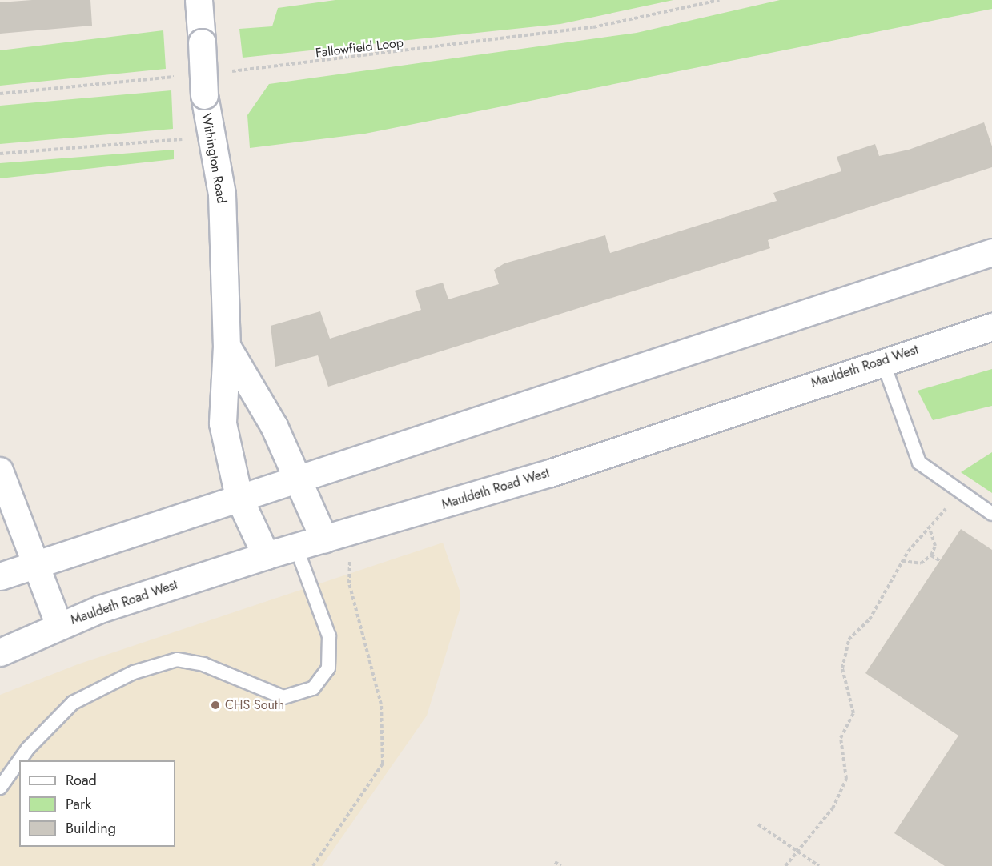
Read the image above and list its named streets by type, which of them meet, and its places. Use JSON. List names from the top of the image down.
{
  "streets": {
    "street": ["Withington Road", "Mauldeth Road West"],
    "path": ["Fallowfield Loop"]
  },
  "crossings": [
    ["Withington Road", "Mauldeth Road West"]
  ],
  "places": ["CHS South"],
  "legend": ["Road", "Park", "Building"]
}
